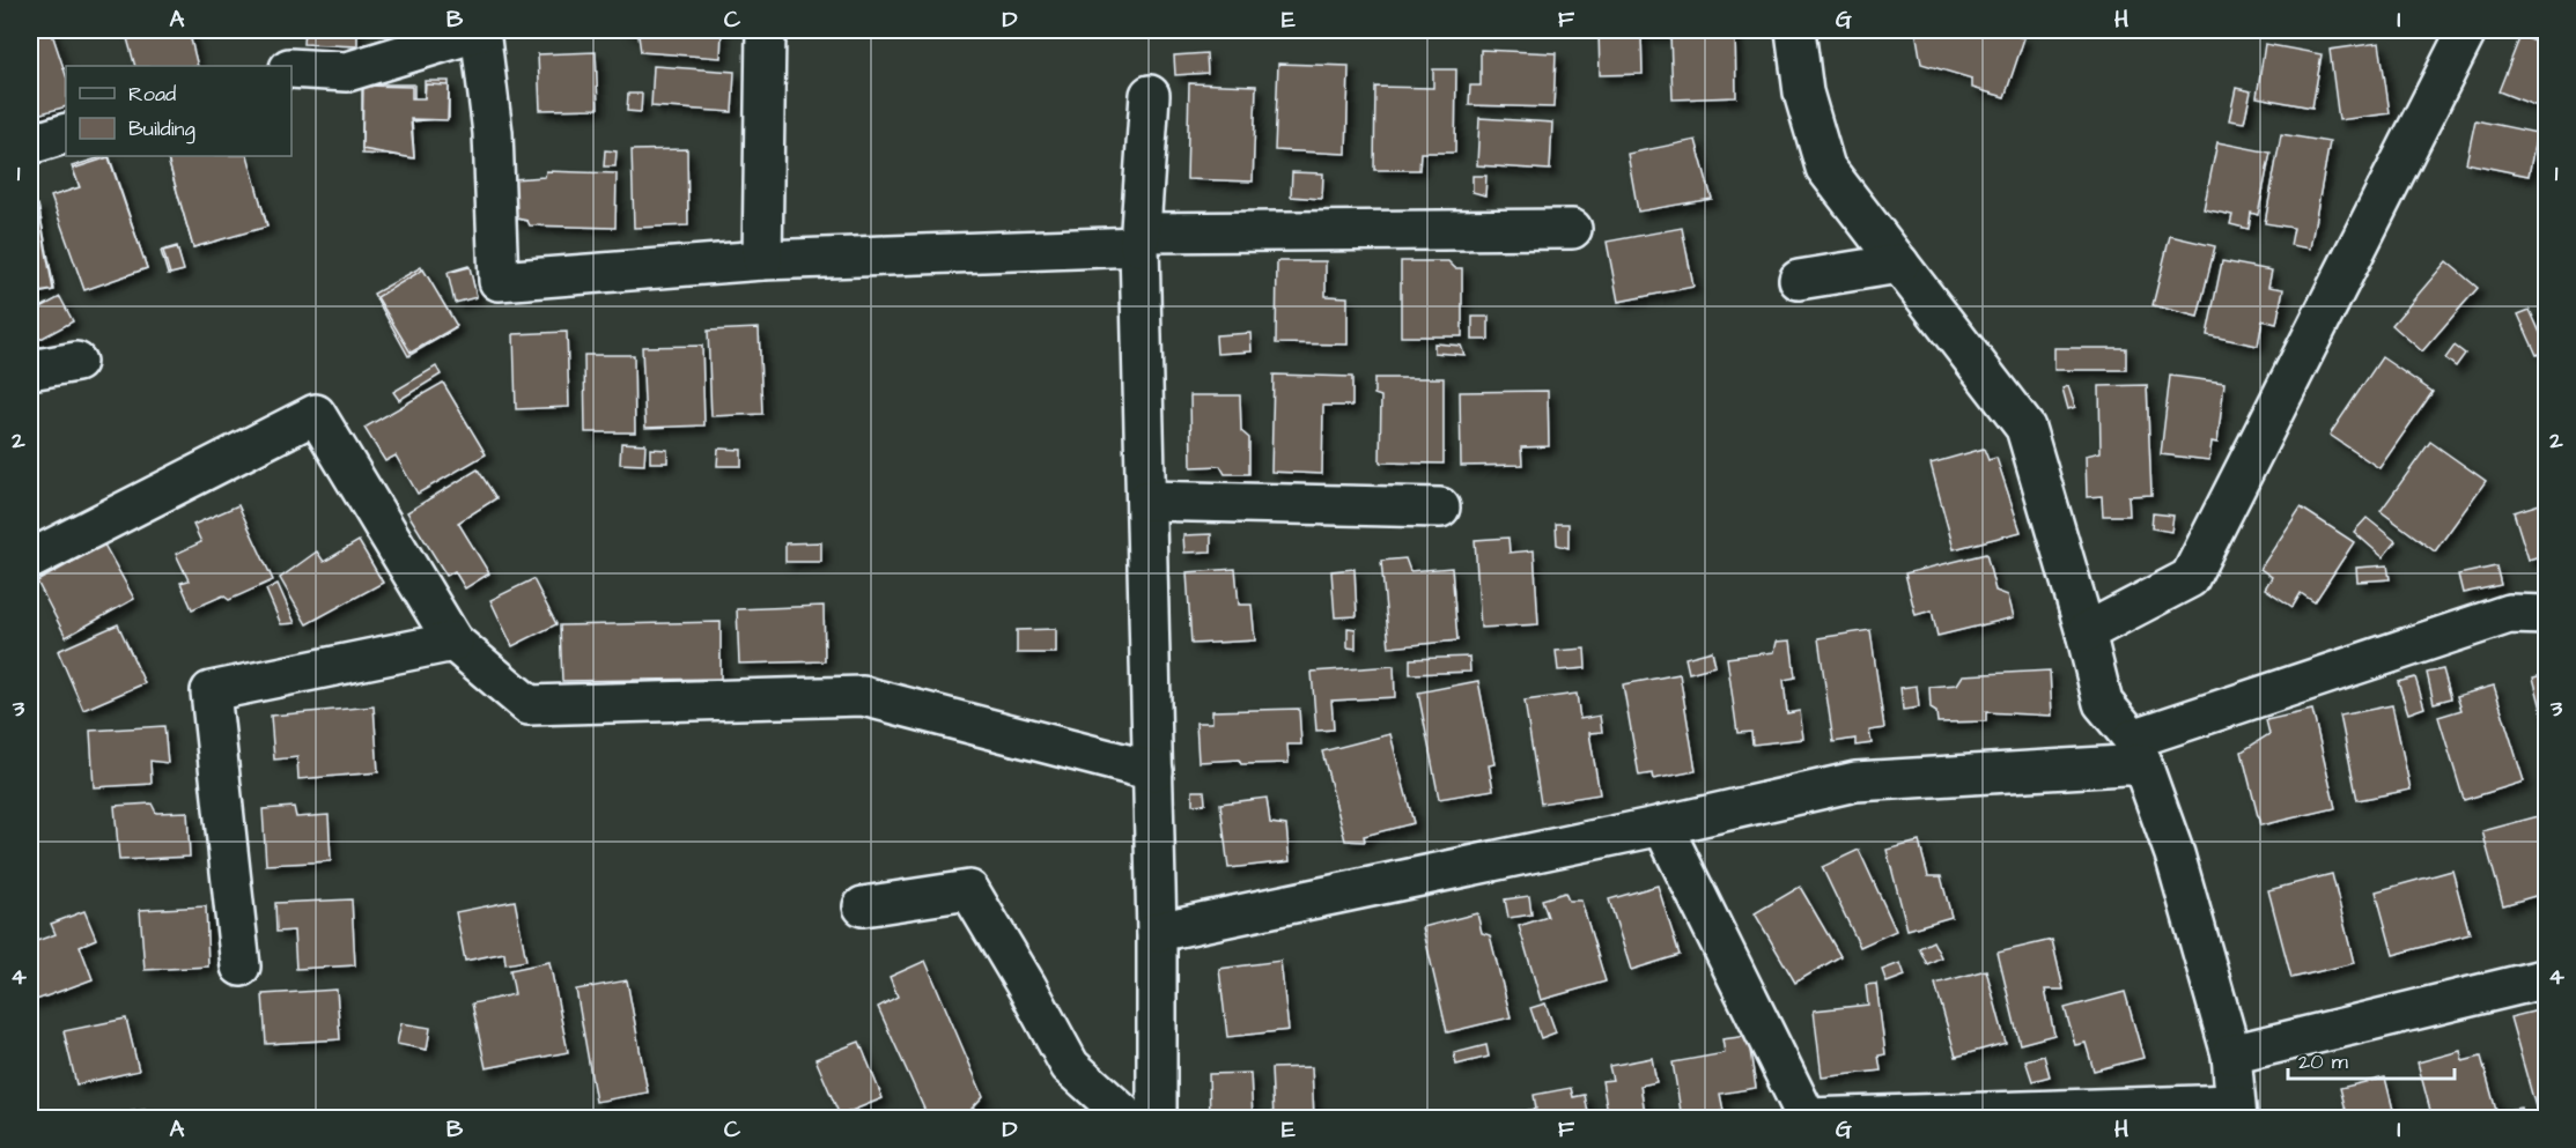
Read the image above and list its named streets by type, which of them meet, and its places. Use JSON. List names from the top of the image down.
{
  "legend": ["Road", "Building"],
  "scale_bar": "20 m",
  "grid": {
    "columns": [
      "A",
      "B",
      "C",
      "D",
      "E",
      "F",
      "G",
      "H",
      "I"
    ],
    "rows": [
      "1",
      "2",
      "3",
      "4"
    ]
  }
}
